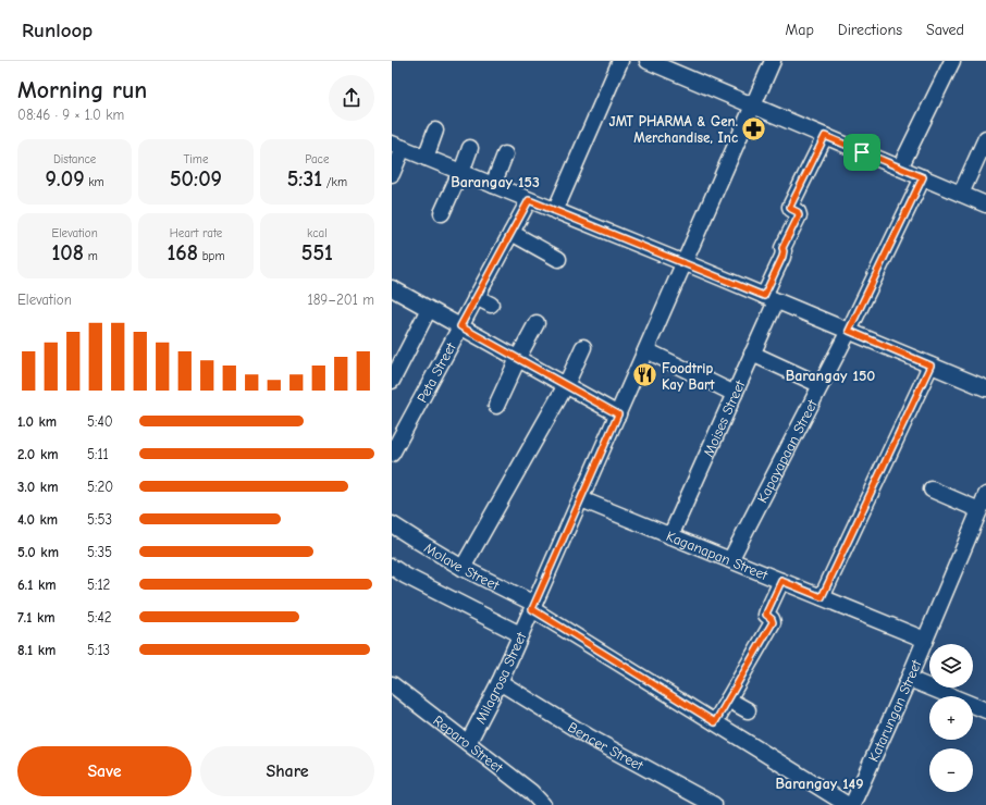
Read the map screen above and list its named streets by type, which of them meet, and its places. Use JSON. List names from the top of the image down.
{
  "streets": {
    "street": [
      "Peta Street",
      "Moises Street",
      "Kapayapaan Street",
      "Kaganapan Street",
      "Molave Street",
      "Milagrosa Street",
      "Katarungan Street",
      "Reparo Street",
      "Bencer Street"
    ]
  },
  "crossings": [
    ["Moises Street", "Kaganapan Street"],
    ["Kapayapaan Street", "Kaganapan Street"],
    ["Kaganapan Street", "Milagrosa Street"],
    ["Kaganapan Street", "Katarungan Street"],
    ["Molave Street", "Milagrosa Street"],
    ["Milagrosa Street", "Reparo Street"],
    ["Milagrosa Street", "Bencer Street"]
  ],
  "districts": ["Barangay 153", "Barangay 150", "Barangay 149"],
  "places": {
    "pharmacy": ["JMT PHARMA & Gen. Merchandise, Inc"],
    "restaurant": ["Foodtrip Kay Bart"]
  },
  "page": {
    "header": "Runloop",
    "nav": ["Map", "Directions", "Saved"],
    "heading": ["Morning run", "08:46 · 9 × 1.0 km"],
    "stats": [
      ["Distance", "9.09 km"],
      ["Time", "50:09"],
      ["Pace", "5:31 /km"],
      ["Elevation", "108 m"],
      ["Heart rate", "168 bpm"],
      ["kcal", "551"]
    ],
    "chart": ["Elevation", "189–201 m"],
    "list": [
      {
        "name": "1.0 km",
        "note": "5:40"
      },
      {
        "name": "2.0 km",
        "note": "5:11"
      },
      {
        "name": "3.0 km",
        "note": "5:20"
      },
      {
        "name": "4.0 km",
        "note": "5:53"
      },
      {
        "name": "5.0 km",
        "note": "5:35"
      },
      {
        "name": "6.1 km",
        "note": "5:12"
      },
      {
        "name": "7.1 km",
        "note": "5:42"
      },
      {
        "name": "8.1 km",
        "note": "5:13"
      }
    ],
    "map_buttons": ["+", "−"],
    "buttons": ["Save", "Share"]
  }
}
